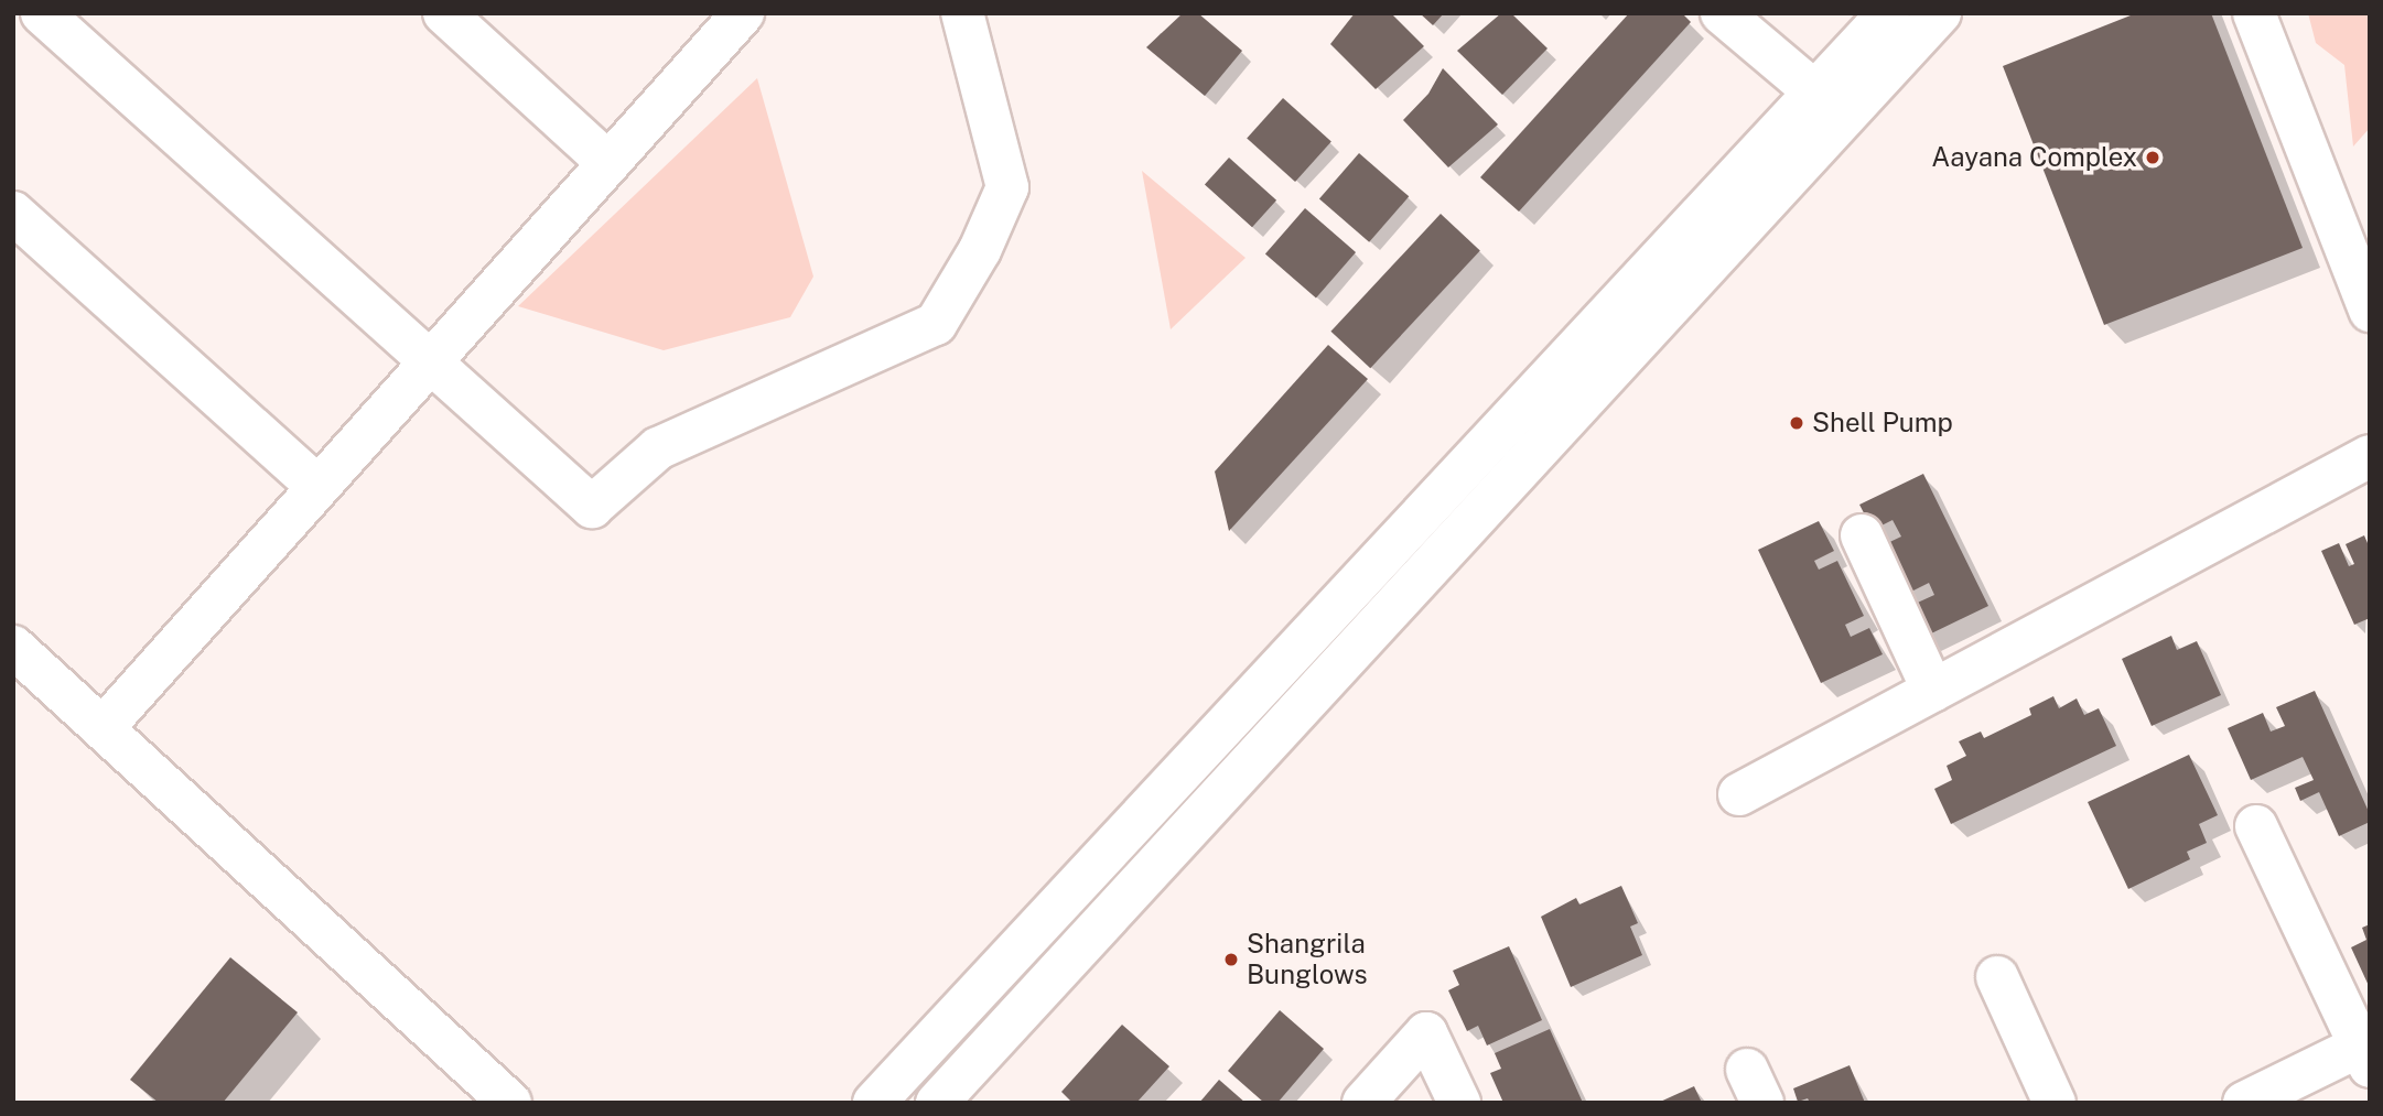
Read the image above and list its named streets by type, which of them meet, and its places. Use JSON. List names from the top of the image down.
{
  "places": ["Aayana Complex", "Shell Pump", "Shangrila Bunglows"]
}
